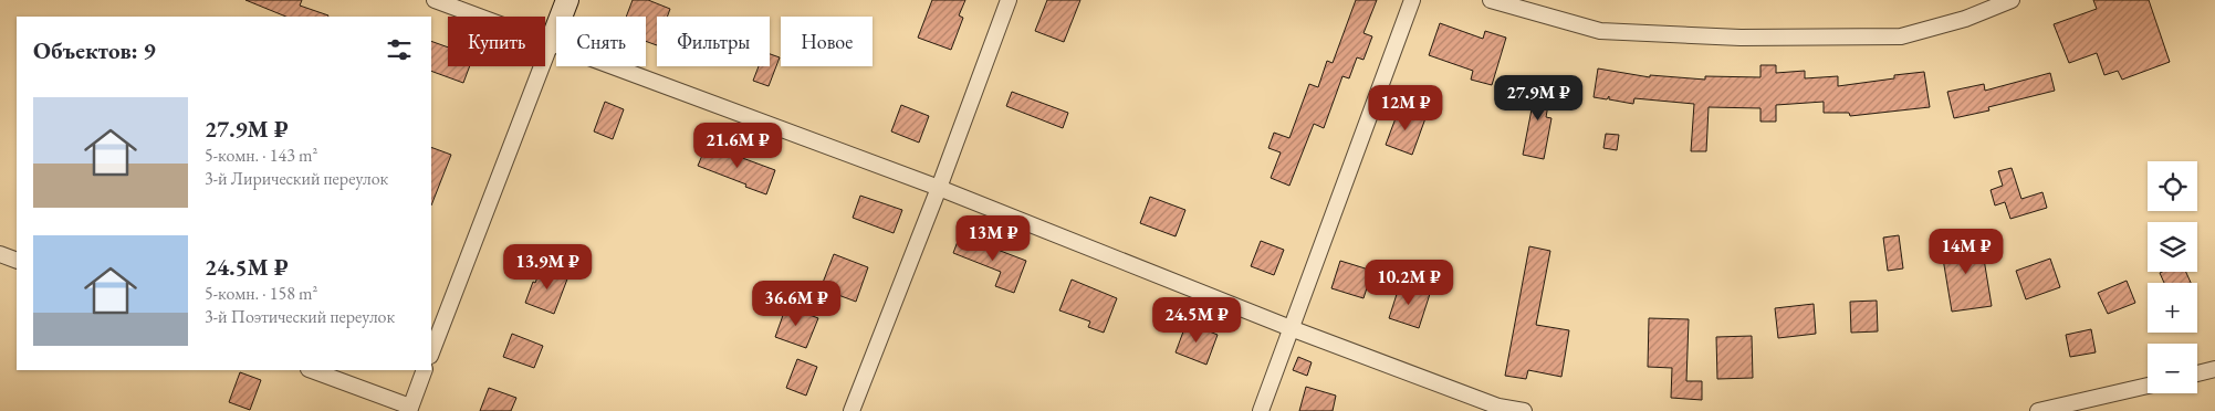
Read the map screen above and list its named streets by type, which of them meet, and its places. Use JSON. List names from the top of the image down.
{
  "page": {
    "chip": [
      "Купить",
      "Снять",
      "Фильтры",
      "Новое"
    ],
    "heading": "Объектов: 9",
    "price": [
      "27.9M ₽",
      "12M ₽",
      "21.6M ₽",
      "13M ₽",
      "14M ₽",
      "13.9M ₽",
      "10.2M ₽",
      "36.6M ₽",
      "24.5M ₽"
    ],
    "list": [
      {
        "name": "27.9M ₽",
        "note": "5-комн. · 143 m² · 3-й Лирический переулок"
      },
      {
        "name": "24.5M ₽",
        "note": "5-комн. · 158 m² · 3-й Поэтический переулок"
      }
    ],
    "map_buttons": ["+", "−"]
  }
}
